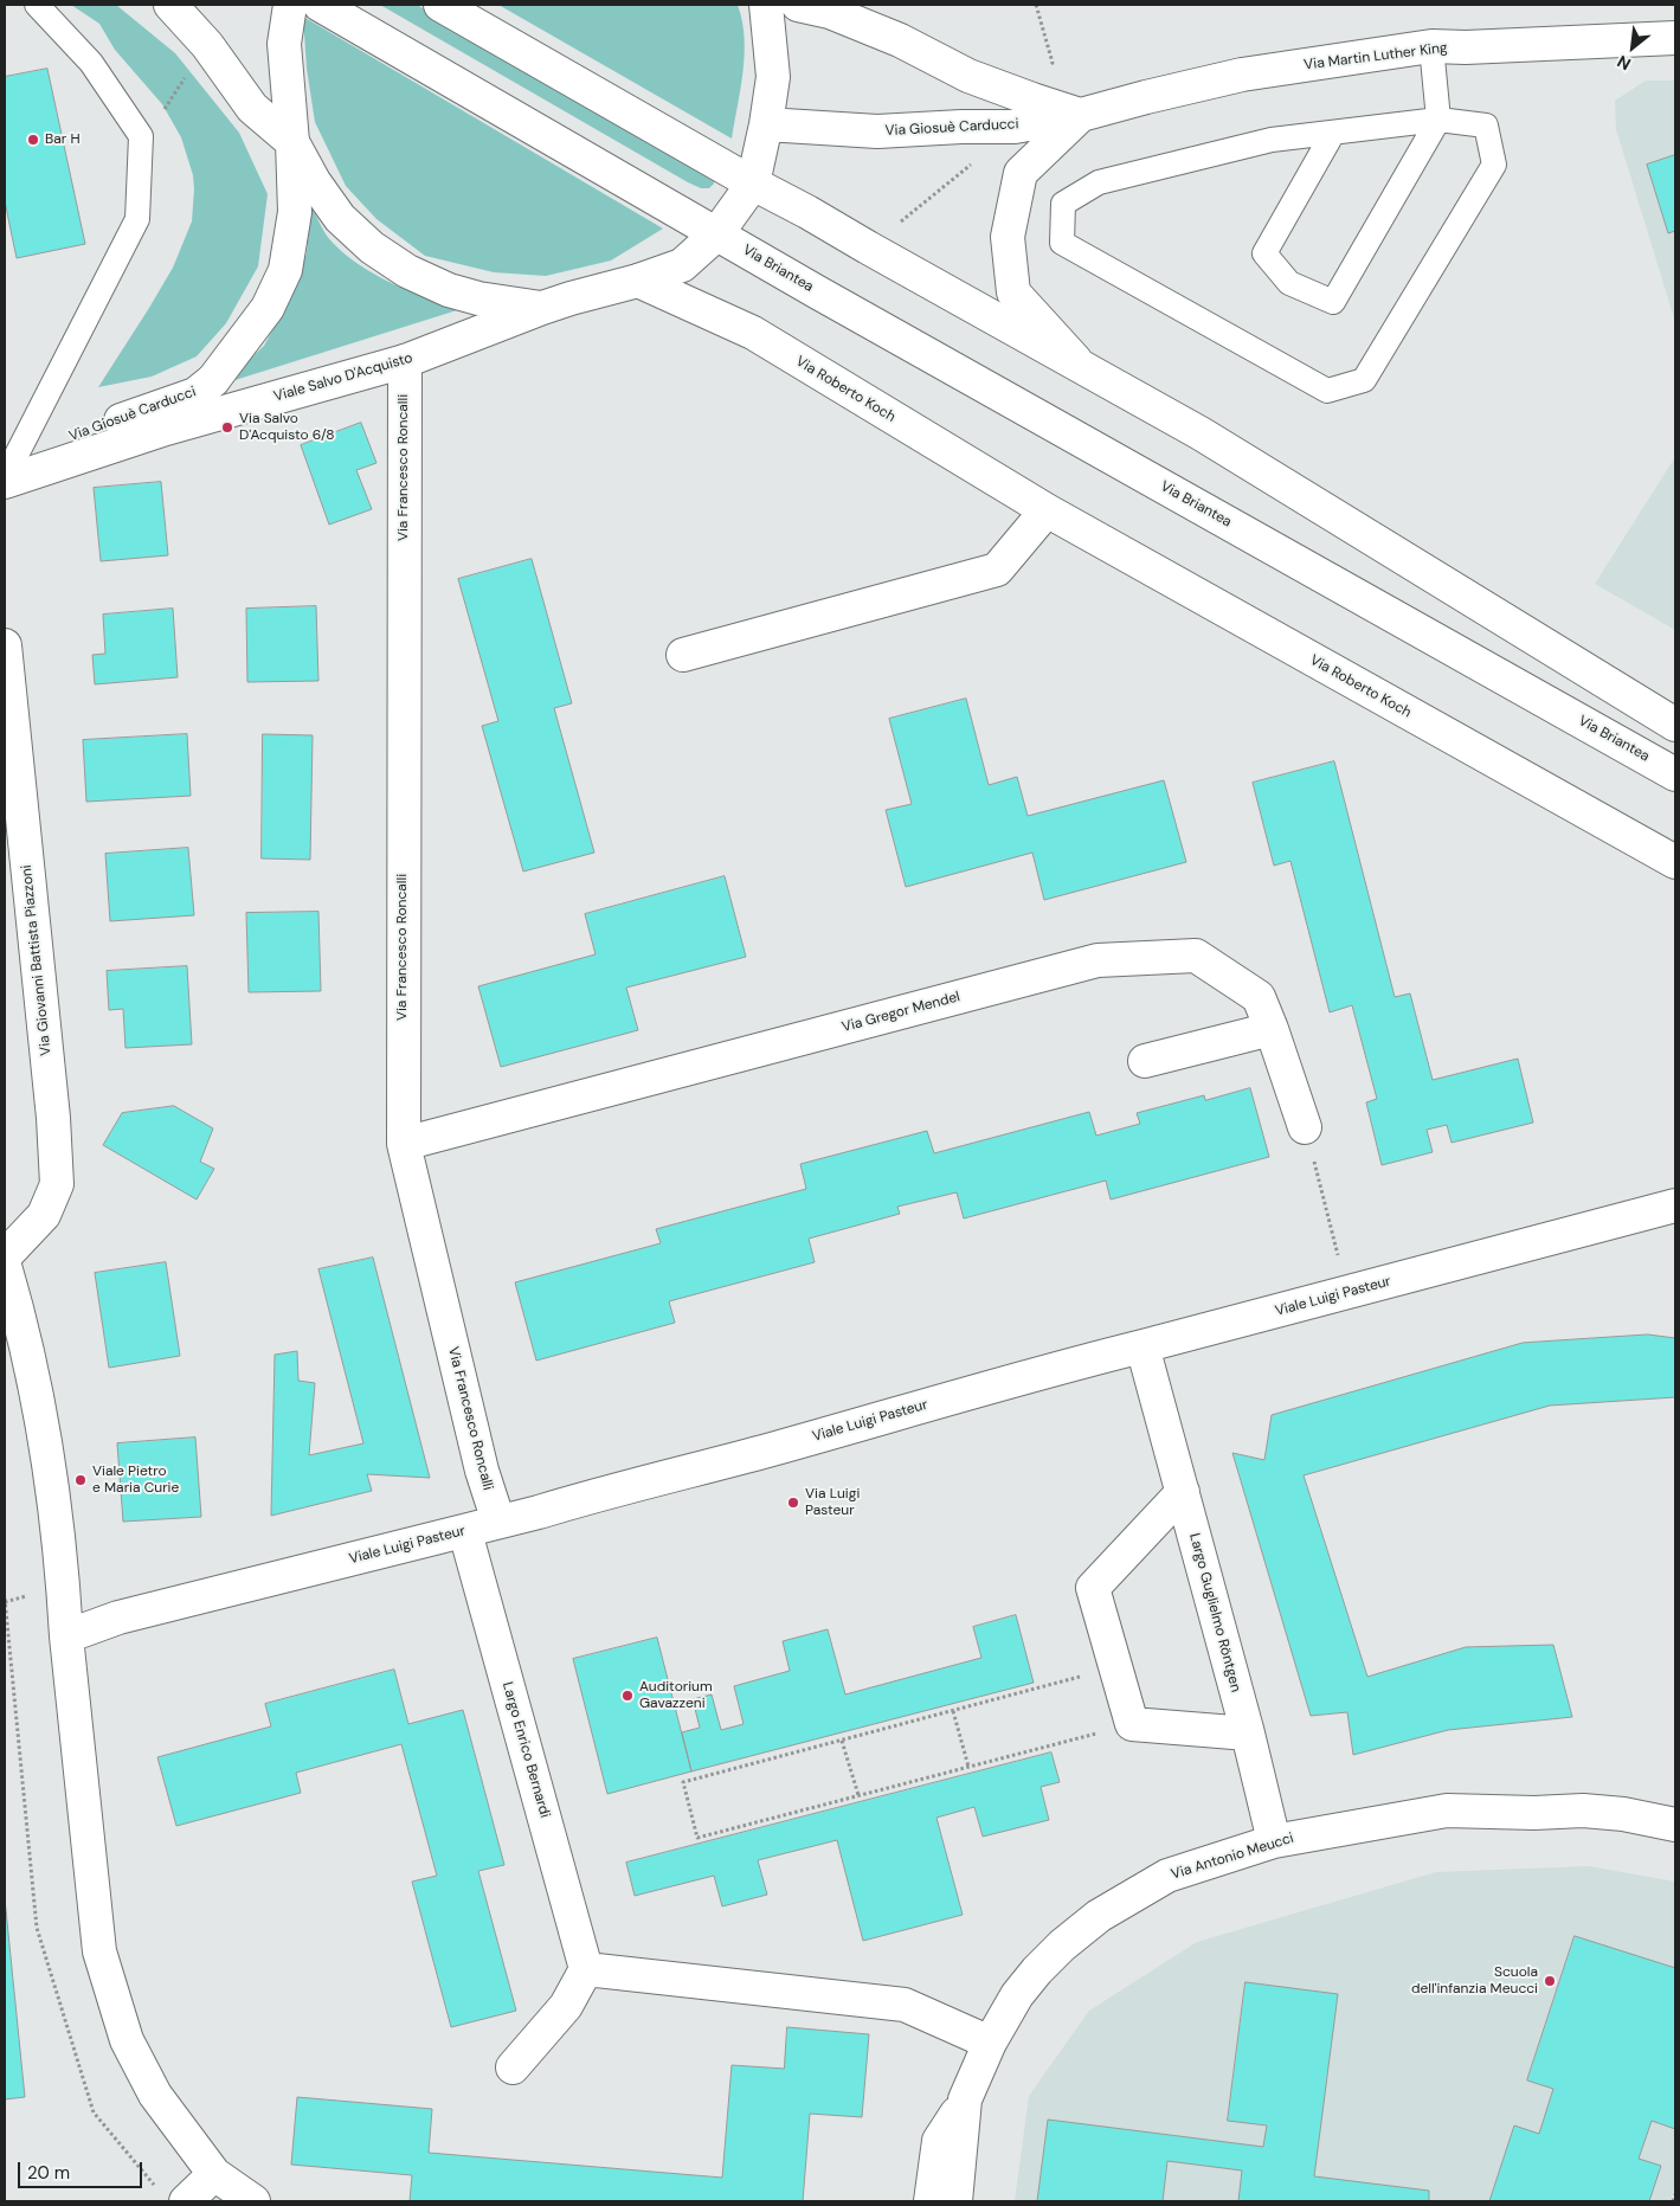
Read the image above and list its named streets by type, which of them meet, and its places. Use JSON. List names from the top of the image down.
{
  "streets": {
    "street": [
      "Via Martin Luther King",
      "Via Giosuè Carducci",
      "Via Briantea",
      "Viale Salvo D'Acquisto",
      "Via Roberto Koch",
      "Via Francesco Roncalli",
      "Via Giovanni Battista Piazzoni",
      "Via Gregor Mendel",
      "Viale Luigi Pasteur",
      "Largo Guglielmo Röntgen",
      "Largo Enrico Bernardi",
      "Via Antonio Meucci"
    ]
  },
  "crossings": [
    ["Via Martin Luther King", "Via Giosuè Carducci"],
    ["Via Giosuè Carducci", "Via Briantea"],
    ["Via Giosuè Carducci", "Viale Salvo D'Acquisto"],
    ["Via Giosuè Carducci", "Via Roberto Koch"],
    ["Viale Salvo D'Acquisto", "Via Francesco Roncalli"],
    ["Via Francesco Roncalli", "Via Gregor Mendel"],
    ["Via Francesco Roncalli", "Viale Luigi Pasteur"],
    ["Viale Luigi Pasteur", "Largo Guglielmo Röntgen"],
    ["Viale Luigi Pasteur", "Largo Enrico Bernardi"],
    ["Largo Guglielmo Röntgen", "Via Antonio Meucci"]
  ],
  "places": [
    "Bar H",
    "Via Salvo D'Acquisto 6/8",
    "Viale Pietro e Maria Curie",
    "Via Luigi Pasteur",
    "Auditorium Gavazzeni",
    "Scuola dell'infanzia Meucci"
  ],
  "scale_bar": "20 m",
  "north": "bottom left"
}
